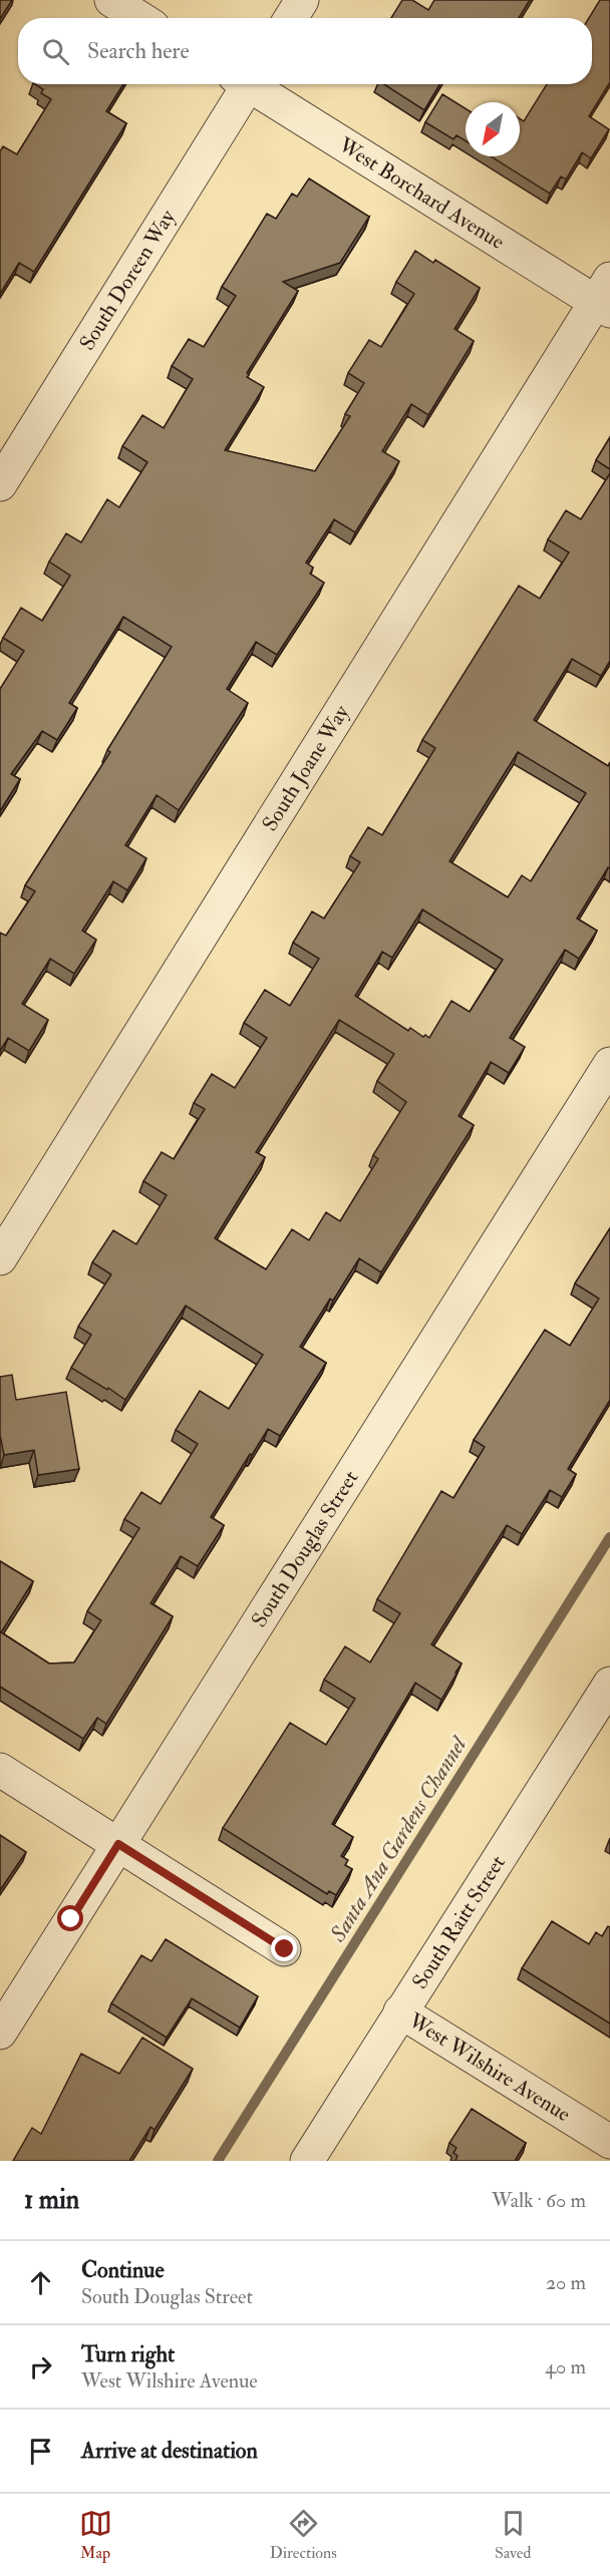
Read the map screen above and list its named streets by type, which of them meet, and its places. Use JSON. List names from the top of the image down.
{
  "streets": {
    "street": [
      "West Borchard Avenue",
      "South Doreen Way",
      "South Joane Way",
      "South Douglas Street",
      "South Raitt Street",
      "West Wilshire Avenue"
    ]
  },
  "crossings": [
    ["West Borchard Avenue", "South Joane Way"],
    ["South Raitt Street", "West Wilshire Avenue"]
  ],
  "water": ["Santa Ana Gardens Channel"],
  "north": "bottom left",
  "page": {
    "search": "Search here",
    "heading": ["1 min", "Walk · 60 m"],
    "list": [
      ["Continue", "South Douglas Street", "20 m"],
      ["Turn right", "West Wilshire Avenue", "40 m"],
      "Arrive at destination"
    ],
    "nav": ["Map", "Directions", "Saved"]
  }
}
